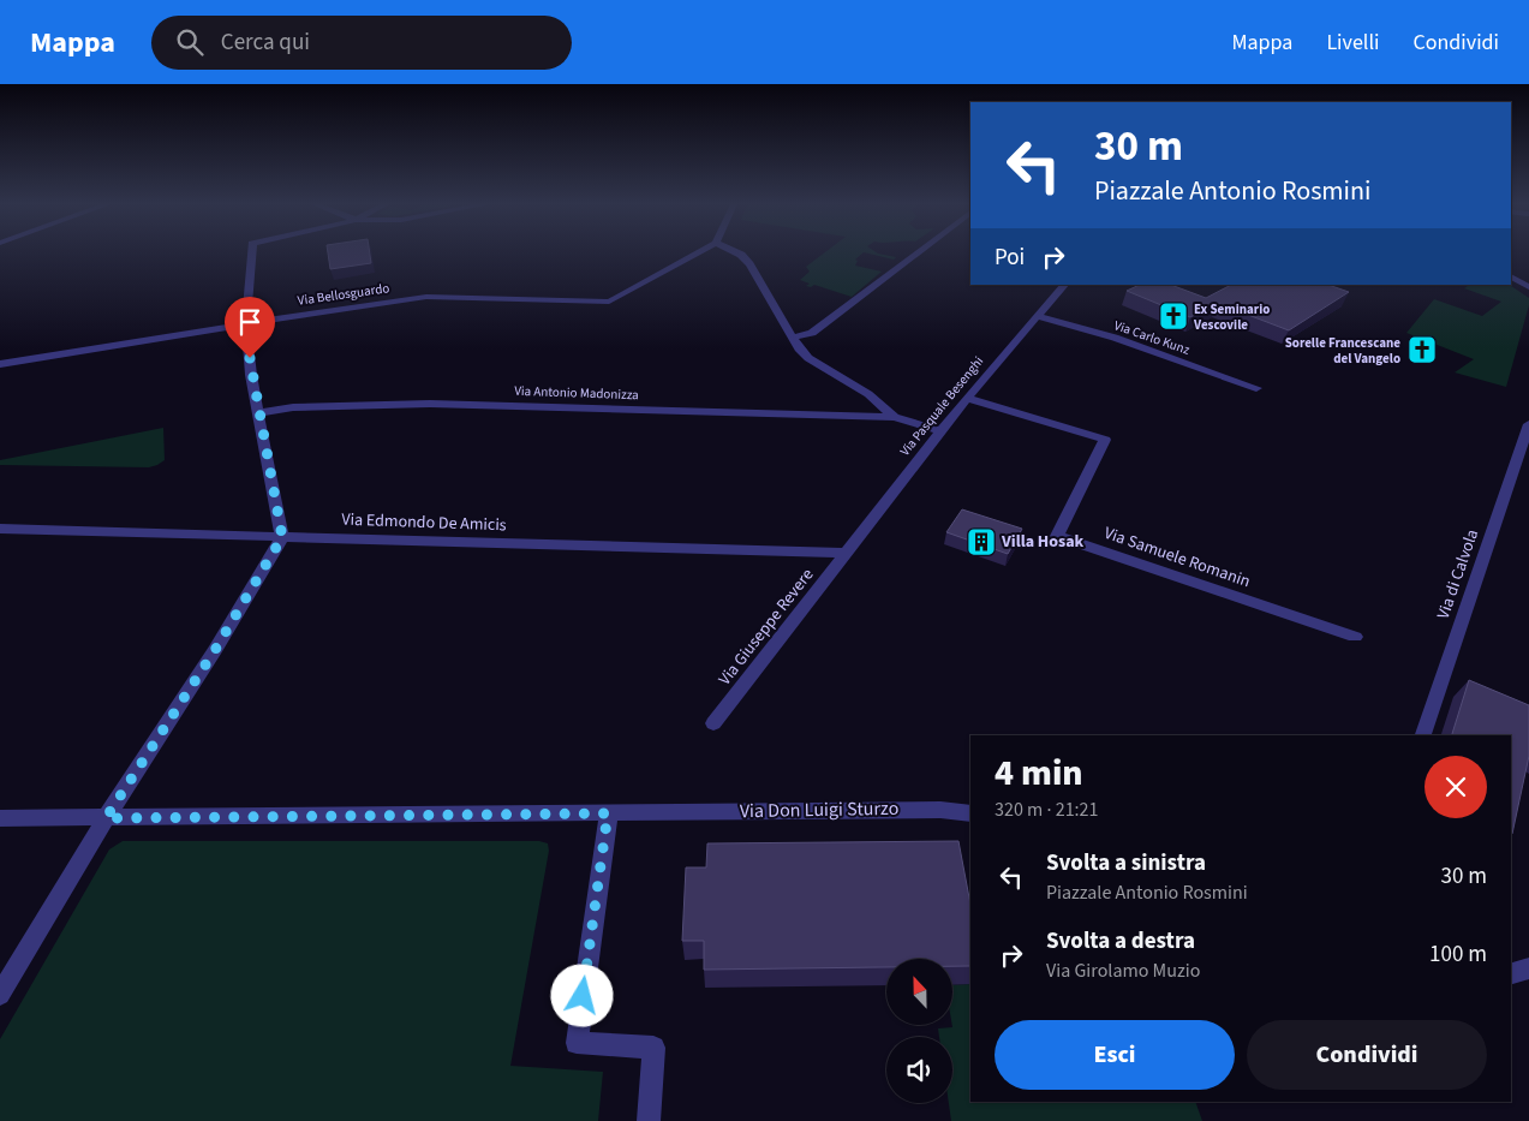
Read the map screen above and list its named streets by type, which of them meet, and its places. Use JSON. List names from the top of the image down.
{
  "streets": {
    "street": [
      "Via Bellosguardo",
      "Via Carlo Kunz",
      "Via Antonio Madonizza",
      "Via Pasquale Besenghi",
      "Via Edmondo De Amicis",
      "Via Samuele Romanin",
      "Via di Calvola",
      "Via Giuseppe Revere",
      "Via Don Luigi Sturzo"
    ]
  },
  "crossings": [
    ["Via Carlo Kunz", "Via Pasquale Besenghi"],
    ["Via Pasquale Besenghi", "Via Edmondo De Amicis"],
    ["Via Pasquale Besenghi", "Via Samuele Romanin"],
    ["Via Pasquale Besenghi", "Via Giuseppe Revere"],
    ["Via Edmondo De Amicis", "Via Giuseppe Revere"]
  ],
  "places": {
    "church": ["Ex Seminario Vescovile", "Sorelle Francescane del Vangelo"],
    "building": ["Villa Hosak"]
  },
  "north": "top",
  "page": {
    "header": "Mappa",
    "search": "Cerca qui",
    "nav": ["Mappa", "Livelli", "Condividi"],
    "turn": ["30 m", "Piazzale Antonio Rosmini"],
    "then": "Poi",
    "heading": ["4 min", "320 m · 21:21"],
    "list": [
      {
        "name": "Svolta a sinistra",
        "note": "Piazzale Antonio Rosmini",
        "value": "30 m"
      },
      {
        "name": "Svolta a destra",
        "note": "Via Girolamo Muzio",
        "value": "100 m"
      }
    ],
    "buttons": ["Esci", "Condividi"]
  }
}
